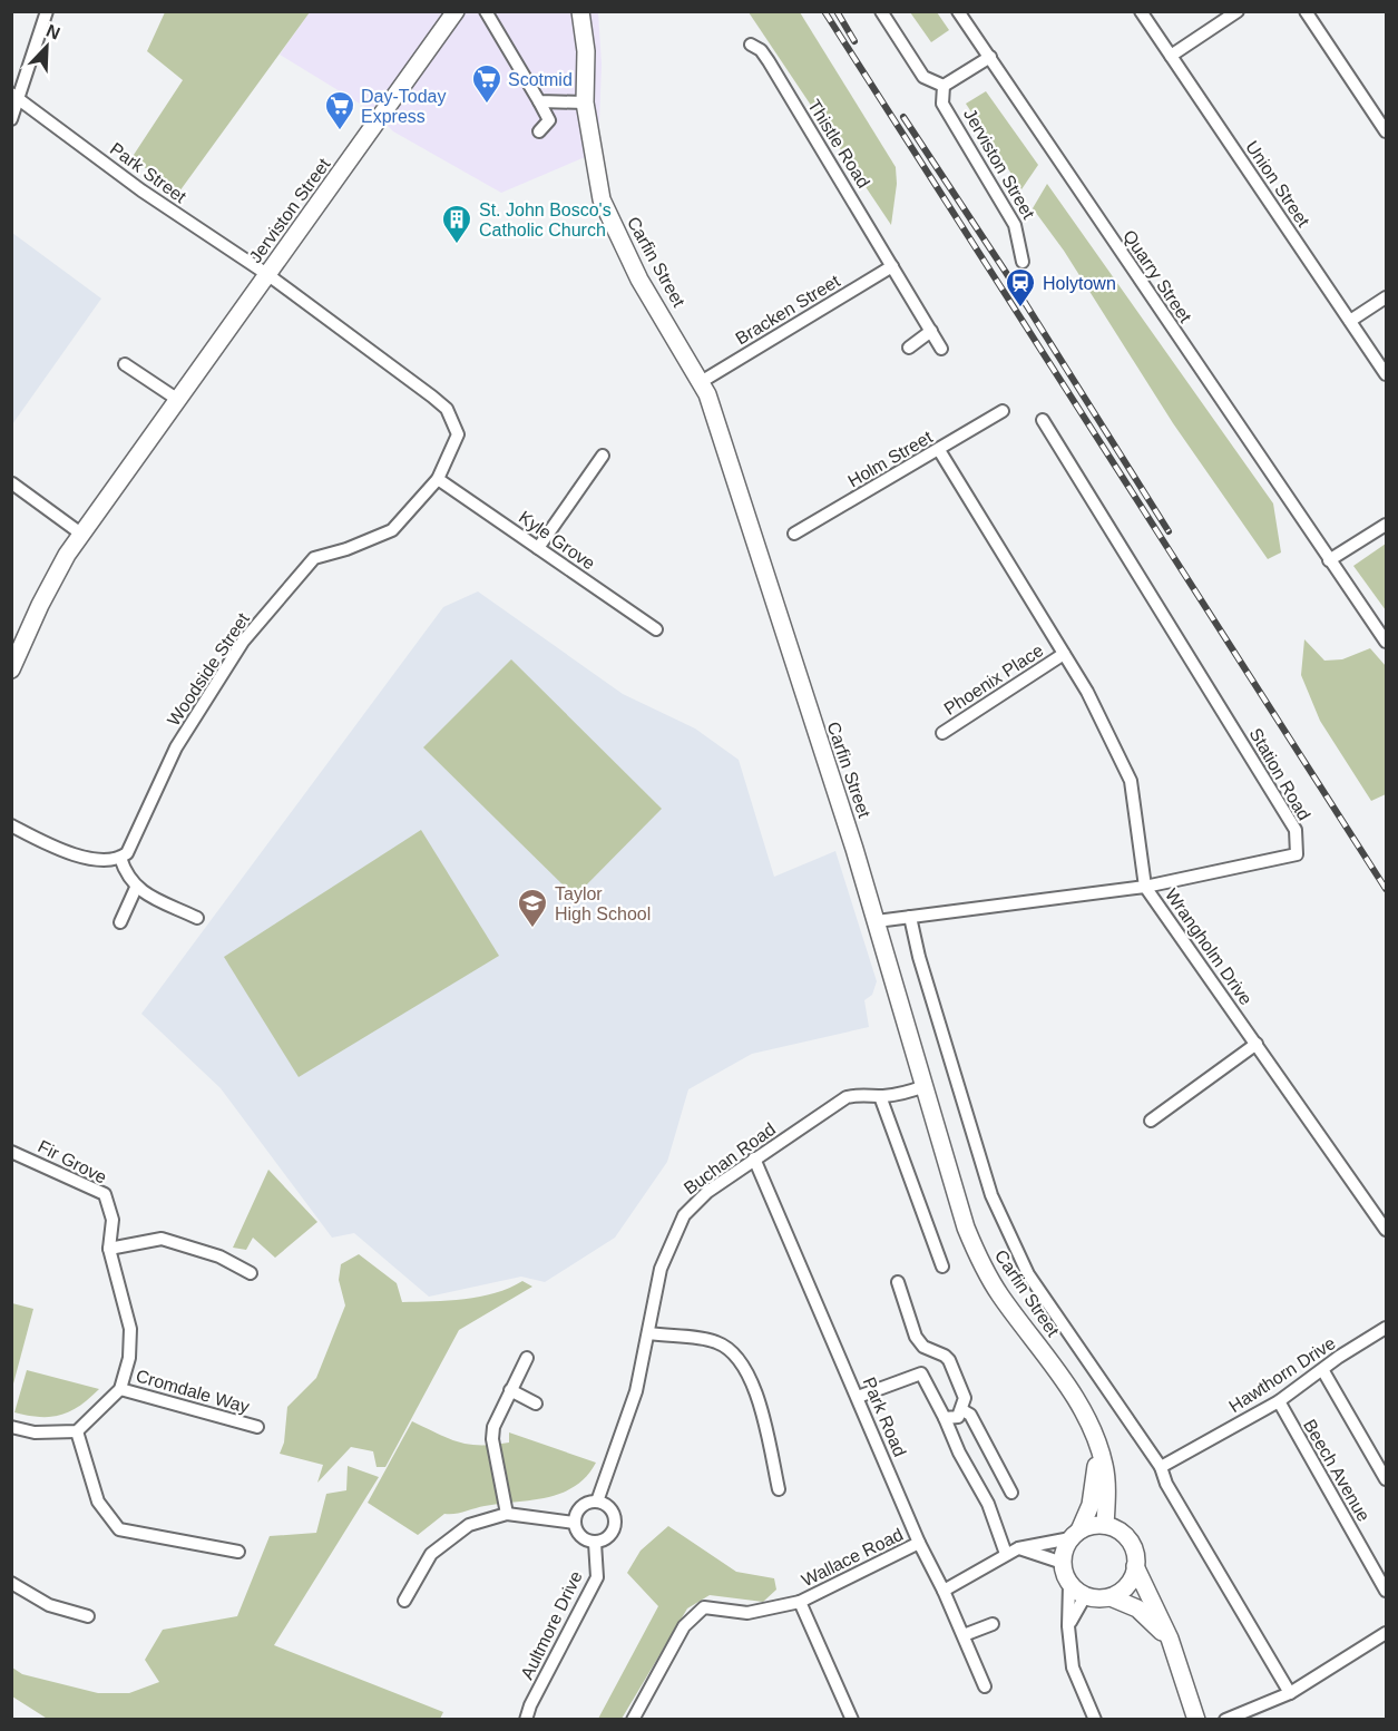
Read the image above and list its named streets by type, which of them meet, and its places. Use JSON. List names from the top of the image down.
{
  "streets": {
    "main road": ["Jerviston Street", "Carfin Street"],
    "street": [
      "Thistle Road",
      "Park Street",
      "Union Street",
      "Quarry Street",
      "Bracken Street",
      "Holm Street",
      "Kyle Grove",
      "Woodside Street",
      "Phoenix Place",
      "Station Road",
      "Wrangholm Drive",
      "Buchan Road",
      "Fir Grove",
      "Hawthorn Drive",
      "Cromdale Way",
      "Park Road",
      "Beech Avenue",
      "Wallace Road",
      "Aultmore Drive"
    ]
  },
  "crossings": [
    ["Thistle Road", "Bracken Street"],
    ["Jerviston Street", "Park Street"],
    ["Jerviston Street", "Woodside Street"],
    ["Park Street", "Woodside Street"],
    ["Carfin Street", "Bracken Street"],
    ["Carfin Street", "Station Road"],
    ["Carfin Street", "Buchan Road"],
    ["Holm Street", "Wrangholm Drive"],
    ["Kyle Grove", "Woodside Street"],
    ["Phoenix Place", "Wrangholm Drive"],
    ["Station Road", "Wrangholm Drive"],
    ["Buchan Road", "Park Road"],
    ["Buchan Road", "Aultmore Drive"],
    ["Fir Grove", "Cromdale Way"],
    ["Hawthorn Drive", "Beech Avenue"],
    ["Park Road", "Wallace Road"]
  ],
  "places": {
    "supermarket": ["Scotmid", "Day-Today Express"],
    "building": ["St. John Bosco's Catholic Church"],
    "station": ["Holytown"],
    "school or university": ["Taylor High School"]
  },
  "north": "top right"
}
